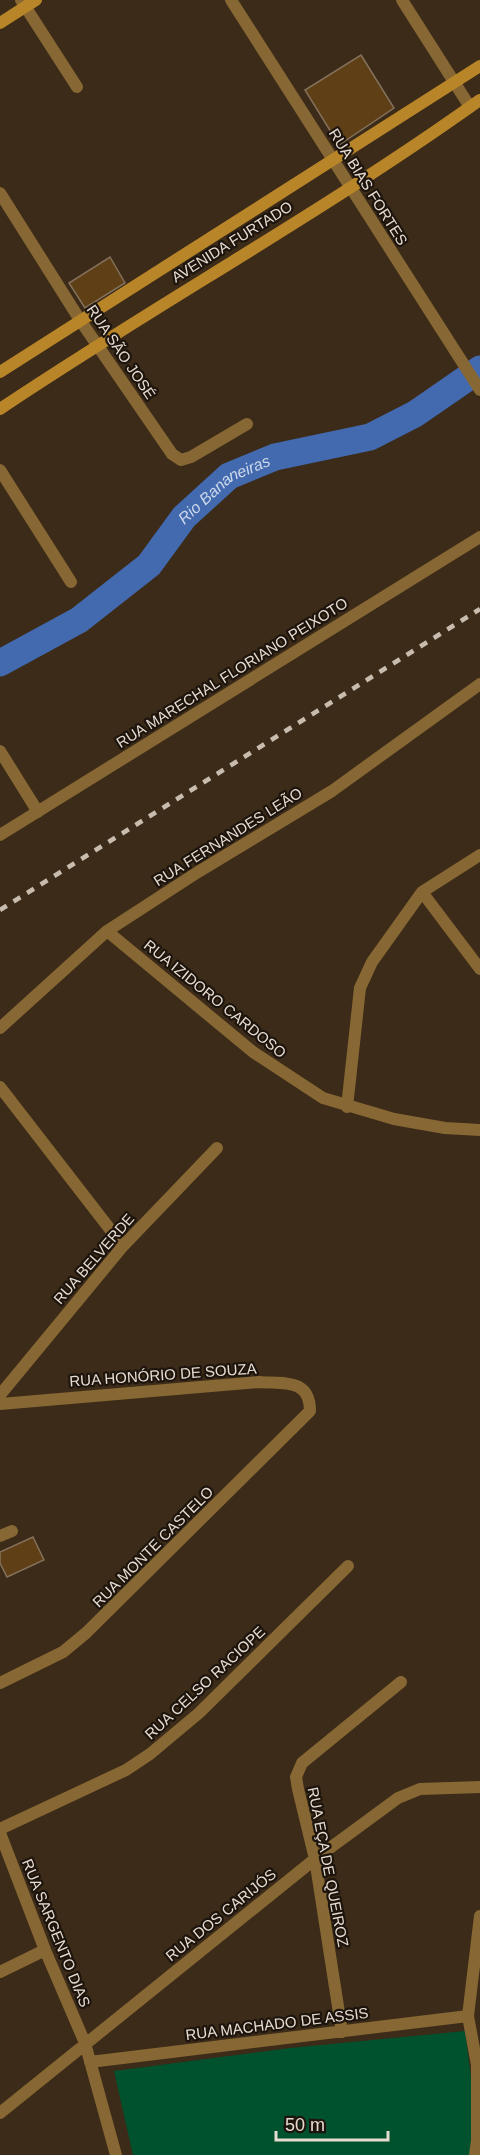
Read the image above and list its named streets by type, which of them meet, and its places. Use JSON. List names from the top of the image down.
{
  "streets": {
    "street": [
      "RUA BIAS FORTES",
      "AVENIDA FURTADO",
      "RUA SÃO JOSÉ",
      "RUA MARECHAL FLORIANO PEIXOTO",
      "RUA FERNANDES LEÃO",
      "RUA IZIDORO CARDOSO",
      "RUA BELVERDE",
      "RUA HONÓRIO DE SOUZA",
      "RUA MONTE CASTELO",
      "RUA CELSO RACIOPE",
      "RUA EÇA DE QUEIROZ",
      "RUA DOS CARIJÓS",
      "RUA SARGENTO DIAS",
      "RUA MACHADO DE ASSIS"
    ]
  },
  "crossings": [
    ["RUA BIAS FORTES", "AVENIDA FURTADO"],
    ["AVENIDA FURTADO", "RUA SÃO JOSÉ"],
    ["RUA FERNANDES LEÃO", "RUA IZIDORO CARDOSO"],
    ["RUA HONÓRIO DE SOUZA", "RUA MONTE CASTELO"],
    ["RUA EÇA DE QUEIROZ", "RUA DOS CARIJÓS"],
    ["RUA EÇA DE QUEIROZ", "RUA MACHADO DE ASSIS"],
    ["RUA DOS CARIJÓS", "RUA SARGENTO DIAS"],
    ["RUA SARGENTO DIAS", "RUA MACHADO DE ASSIS"]
  ],
  "water": ["Rio Bananeiras"],
  "scale_bar": "50 m"
}
